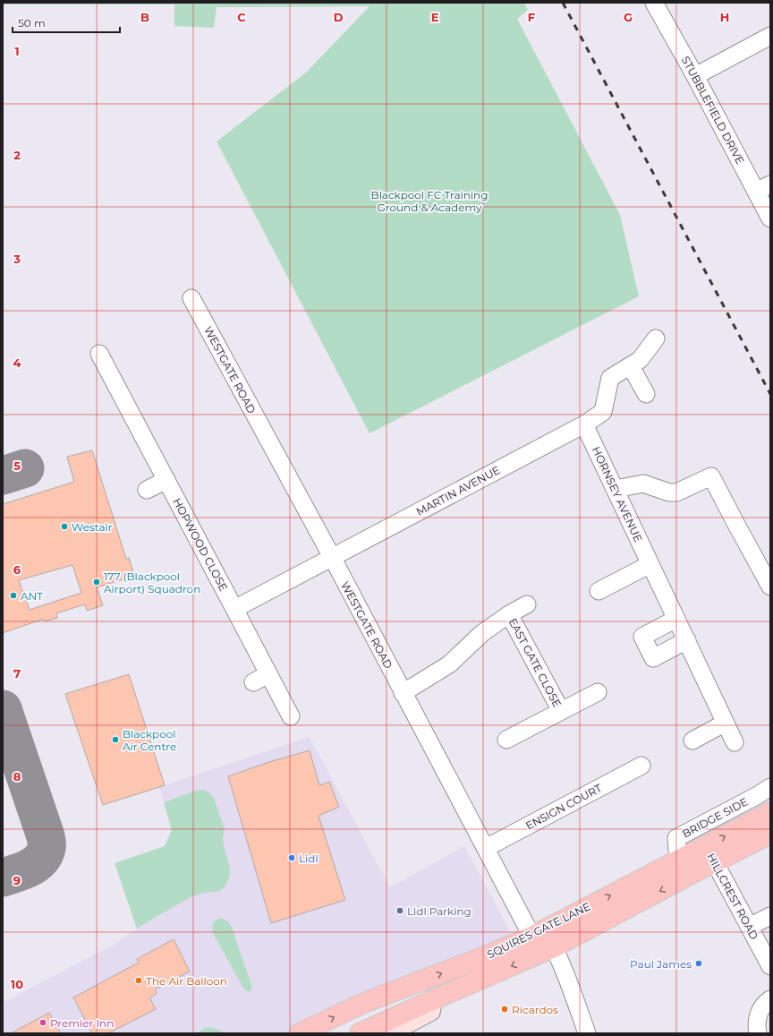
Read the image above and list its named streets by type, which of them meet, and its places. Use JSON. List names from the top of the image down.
{
  "streets": {
    "main road": ["SQUIRES GATE LANE"],
    "street": [
      "STUBBLEFIELD DRIVE",
      "WESTGATE ROAD",
      "MARTIN AVENUE",
      "HORNSEY AVENUE",
      "HOPWOOD CLOSE",
      "EAST GATE CLOSE",
      "ENSIGN COURT",
      "BRIDGE SIDE",
      "HILLCREST ROAD"
    ]
  },
  "crossings": [
    ["WESTGATE ROAD", "MARTIN AVENUE"],
    ["WESTGATE ROAD", "EAST GATE CLOSE"],
    ["WESTGATE ROAD", "ENSIGN COURT"],
    ["WESTGATE ROAD", "SQUIRES GATE LANE"],
    ["MARTIN AVENUE", "HORNSEY AVENUE"],
    ["BRIDGE SIDE", "SQUIRES GATE LANE"],
    ["HILLCREST ROAD", "SQUIRES GATE LANE"]
  ],
  "parks": ["Blackpool FC Training Ground & Academy"],
  "places": [
    "Westair",
    "177 (Blackpool Airport) Squadron",
    "ANT",
    "Blackpool Air Centre",
    "Lidl",
    "Lidl Parking",
    "Paul James",
    "The Air Balloon",
    "Ricardos",
    "Premier Inn"
  ],
  "scale_bar": "50 m",
  "grid": {
    "columns": [
      "B",
      "C",
      "D",
      "E",
      "F",
      "G",
      "H"
    ],
    "rows": [
      "1",
      "2",
      "3",
      "4",
      "5",
      "6",
      "7",
      "8",
      "9",
      "10"
    ]
  }
}
